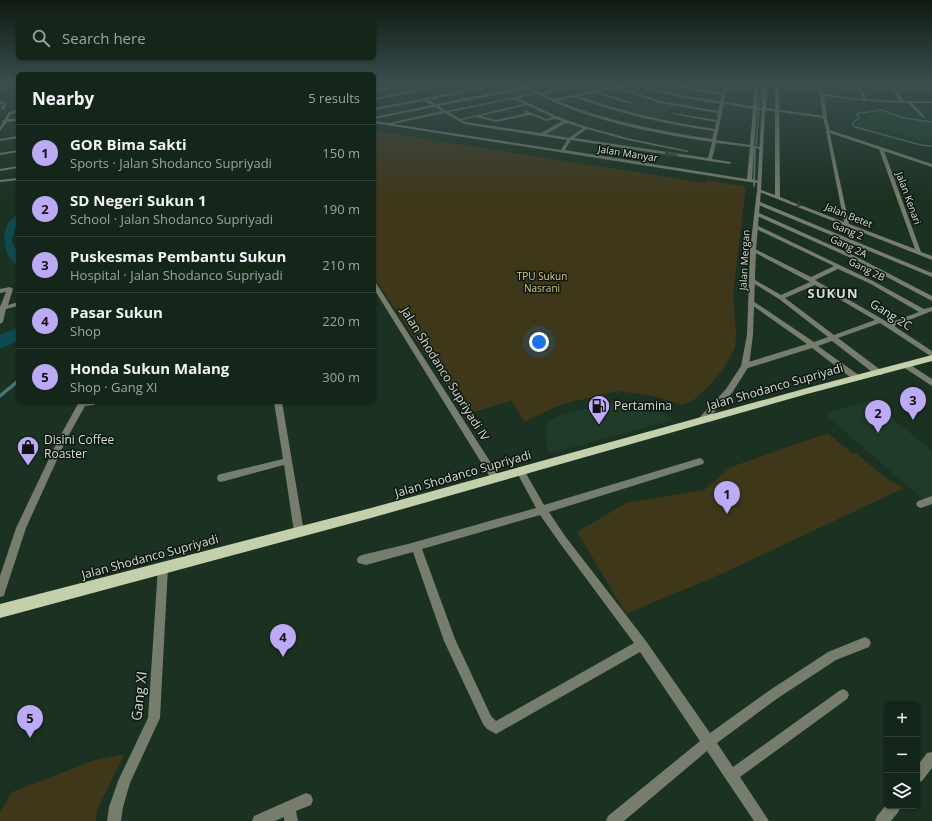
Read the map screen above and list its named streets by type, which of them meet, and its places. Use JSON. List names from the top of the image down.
{
  "streets": {
    "main road": ["Jalan Shodanco Supriyadi"],
    "street": [
      "Jalan Manyar",
      "Jalan Kenari",
      "Jalan Betet",
      "Gang 2",
      "Gang 2A",
      "Jalan Mergan",
      "Gang 2B",
      "Gang 2C",
      "Jalan Shodanco Supriyadi IV",
      "Gang XI"
    ]
  },
  "crossings": [
    ["Jalan Manyar", "Jalan Betet"],
    ["Jalan Manyar", "Jalan Mergan"],
    ["Jalan Kenari", "Jalan Betet"],
    ["Jalan Betet", "Jalan Mergan"],
    ["Gang 2", "Jalan Mergan"],
    ["Gang 2A", "Jalan Mergan"],
    ["Jalan Mergan", "Gang 2B"],
    ["Jalan Mergan", "Gang 2C"],
    ["Jalan Mergan", "Jalan Shodanco Supriyadi"],
    ["Jalan Shodanco Supriyadi IV", "Jalan Shodanco Supriyadi"],
    ["Jalan Shodanco Supriyadi", "Gang XI"]
  ],
  "one_way": ["Jalan Betet"],
  "districts": ["SUKUN"],
  "parks": ["TPU Sukun Nasrani"],
  "places": {
    "fuel station": ["Pertamina"],
    "shop": ["Disini Coffee Roaster"]
  },
  "page": {
    "search": "Search here",
    "heading": ["Nearby", "5 results"],
    "list": [
      {
        "mark": "1",
        "name": "GOR Bima Sakti",
        "note": "Sports · Jalan Shodanco Supriyadi",
        "value": "150 m"
      },
      {
        "mark": "2",
        "name": "SD Negeri Sukun 1",
        "note": "School · Jalan Shodanco Supriyadi",
        "value": "190 m"
      },
      {
        "mark": "3",
        "name": "Puskesmas Pembantu Sukun",
        "note": "Hospital · Jalan Shodanco Supriyadi",
        "value": "210 m"
      },
      {
        "mark": "4",
        "name": "Pasar Sukun",
        "note": "Shop",
        "value": "220 m"
      },
      {
        "mark": "5",
        "name": "Honda Sukun Malang",
        "note": "Shop · Gang XI",
        "value": "300 m"
      }
    ],
    "pins": [
      "3",
      "2",
      "1",
      "4",
      "5"
    ],
    "map_buttons": ["+", "−"]
  }
}
